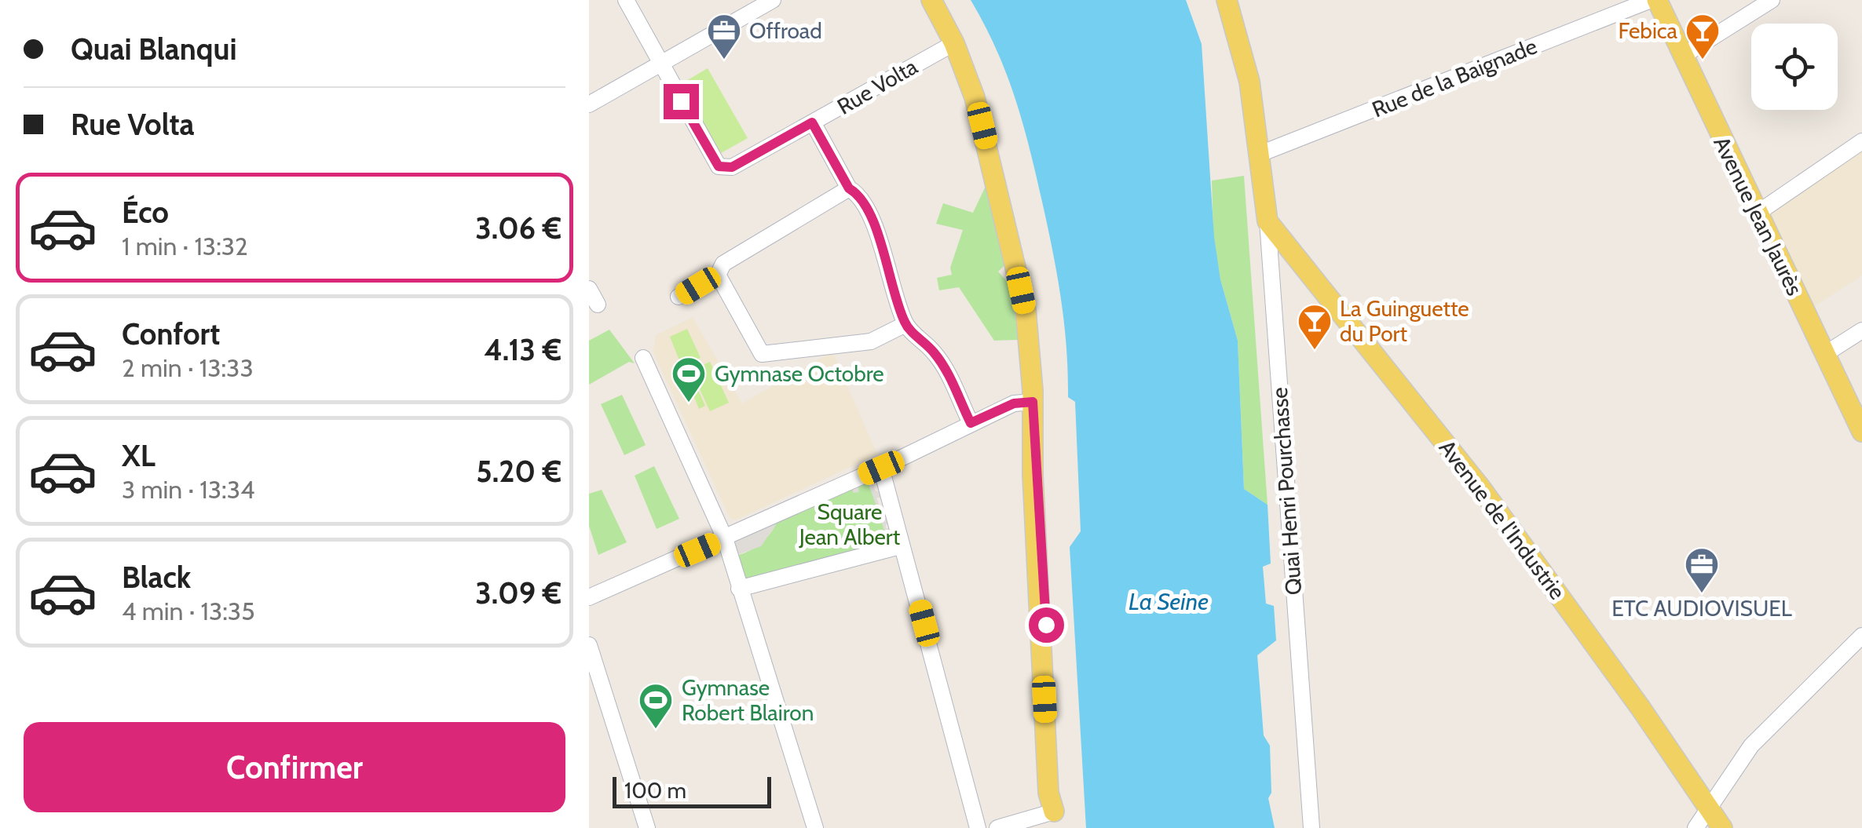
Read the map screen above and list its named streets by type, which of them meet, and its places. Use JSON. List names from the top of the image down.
{
  "streets": {
    "main road": ["Avenue Jean Jaurès", "Quai Henri Pourchasse", "Avenue de l'Industrie"],
    "street": ["Rue de la Baignade", "Rue Volta"]
  },
  "crossings": [
    ["Rue de la Baignade", "Avenue Jean Jaurès"],
    ["Rue de la Baignade", "Quai Henri Pourchasse"],
    ["Quai Henri Pourchasse", "Avenue de l'Industrie"]
  ],
  "water": ["La Seine"],
  "parks": ["Square Jean Albert"],
  "places": {
    "office": ["Offroad", "ETC AUDIOVISUEL"],
    "bar": ["Febica", "La Guinguette du Port"],
    "sports": ["Gymnase Octobre", "Gymnase Robert Blairon"]
  },
  "scale_bar": "100 m",
  "page": {
    "banner": ["Quai Blanqui", "Rue Volta"],
    "list": [
      {
        "name": "Éco",
        "note": "1 min · 13:32",
        "value": "3.06 €"
      },
      {
        "name": "Confort",
        "note": "2 min · 13:33",
        "value": "4.13 €"
      },
      {
        "name": "XL",
        "note": "3 min · 13:34",
        "value": "5.20 €"
      },
      {
        "name": "Black",
        "note": "4 min · 13:35",
        "value": "3.09 €"
      }
    ],
    "buttons": "Confirmer",
    "scale": "100 m"
  }
}
